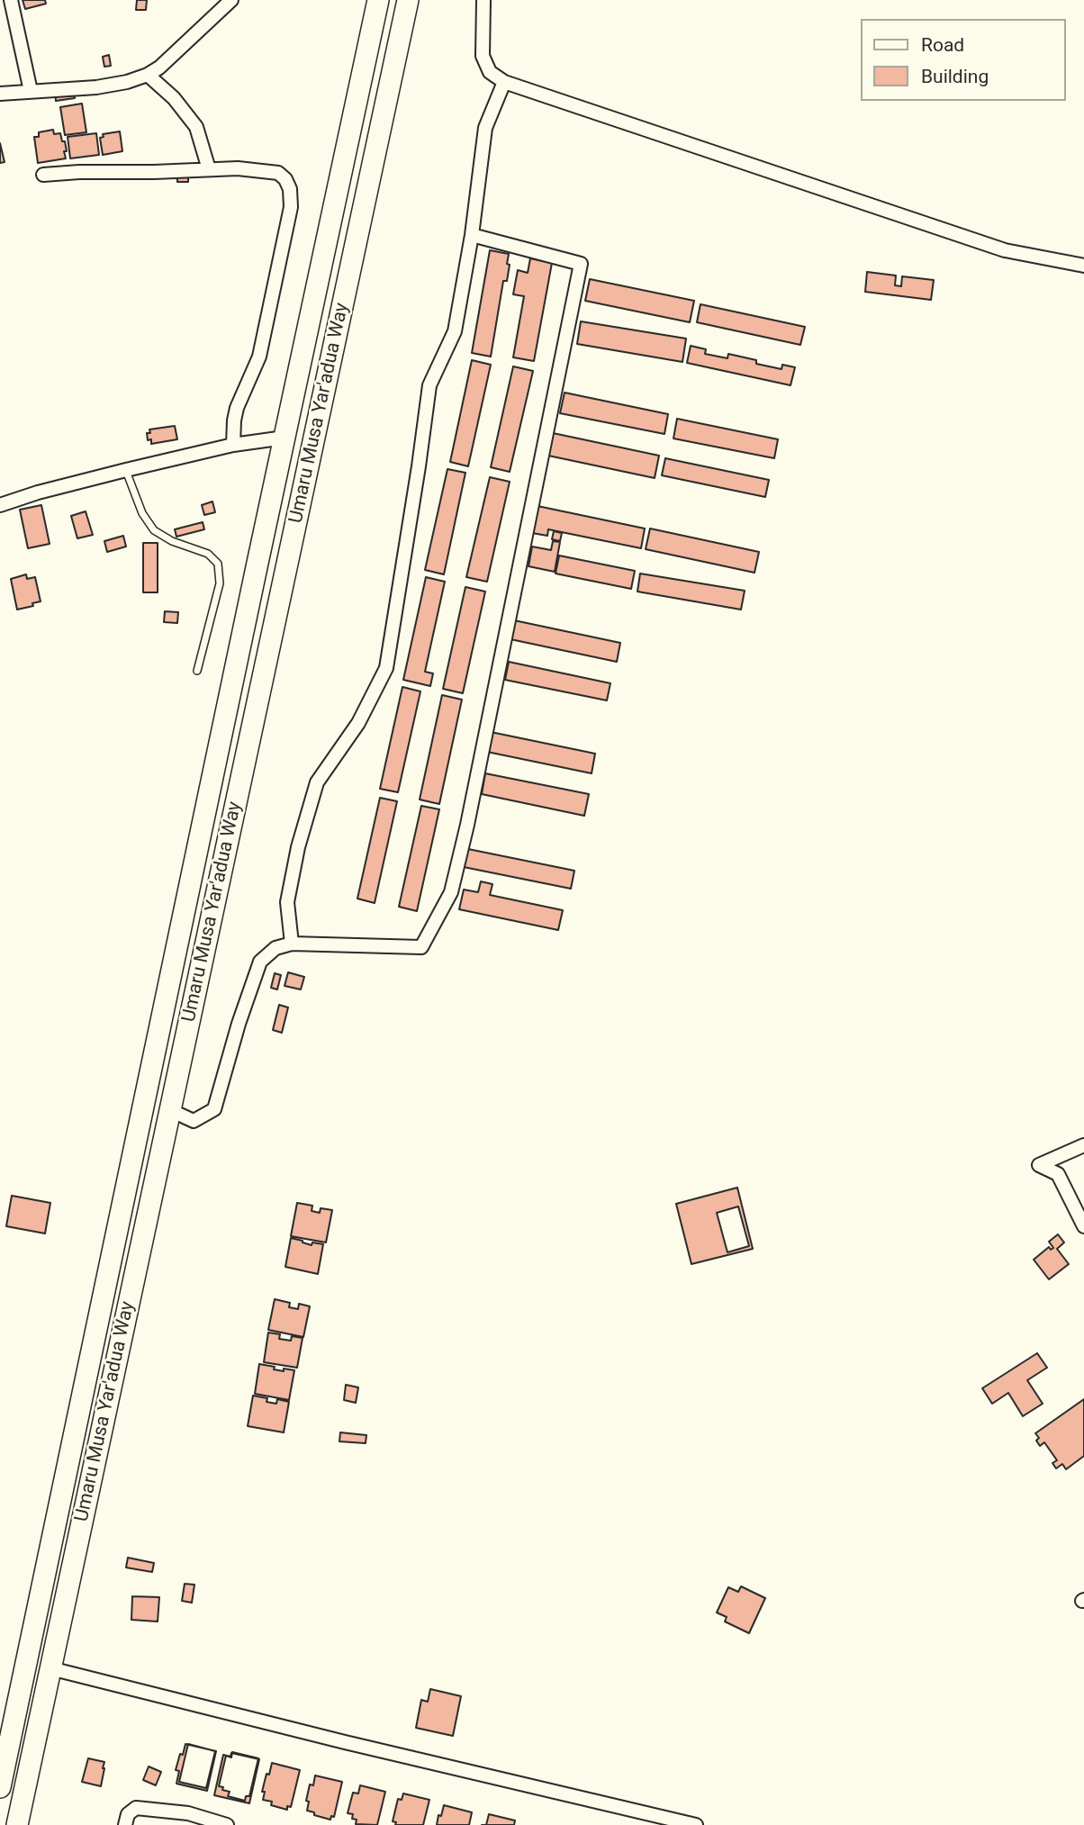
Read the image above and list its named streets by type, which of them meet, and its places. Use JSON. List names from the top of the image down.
{
  "streets": {
    "main road": ["Umaru Musa Yar'adua Way"]
  },
  "legend": ["Road", "Building"]
}
